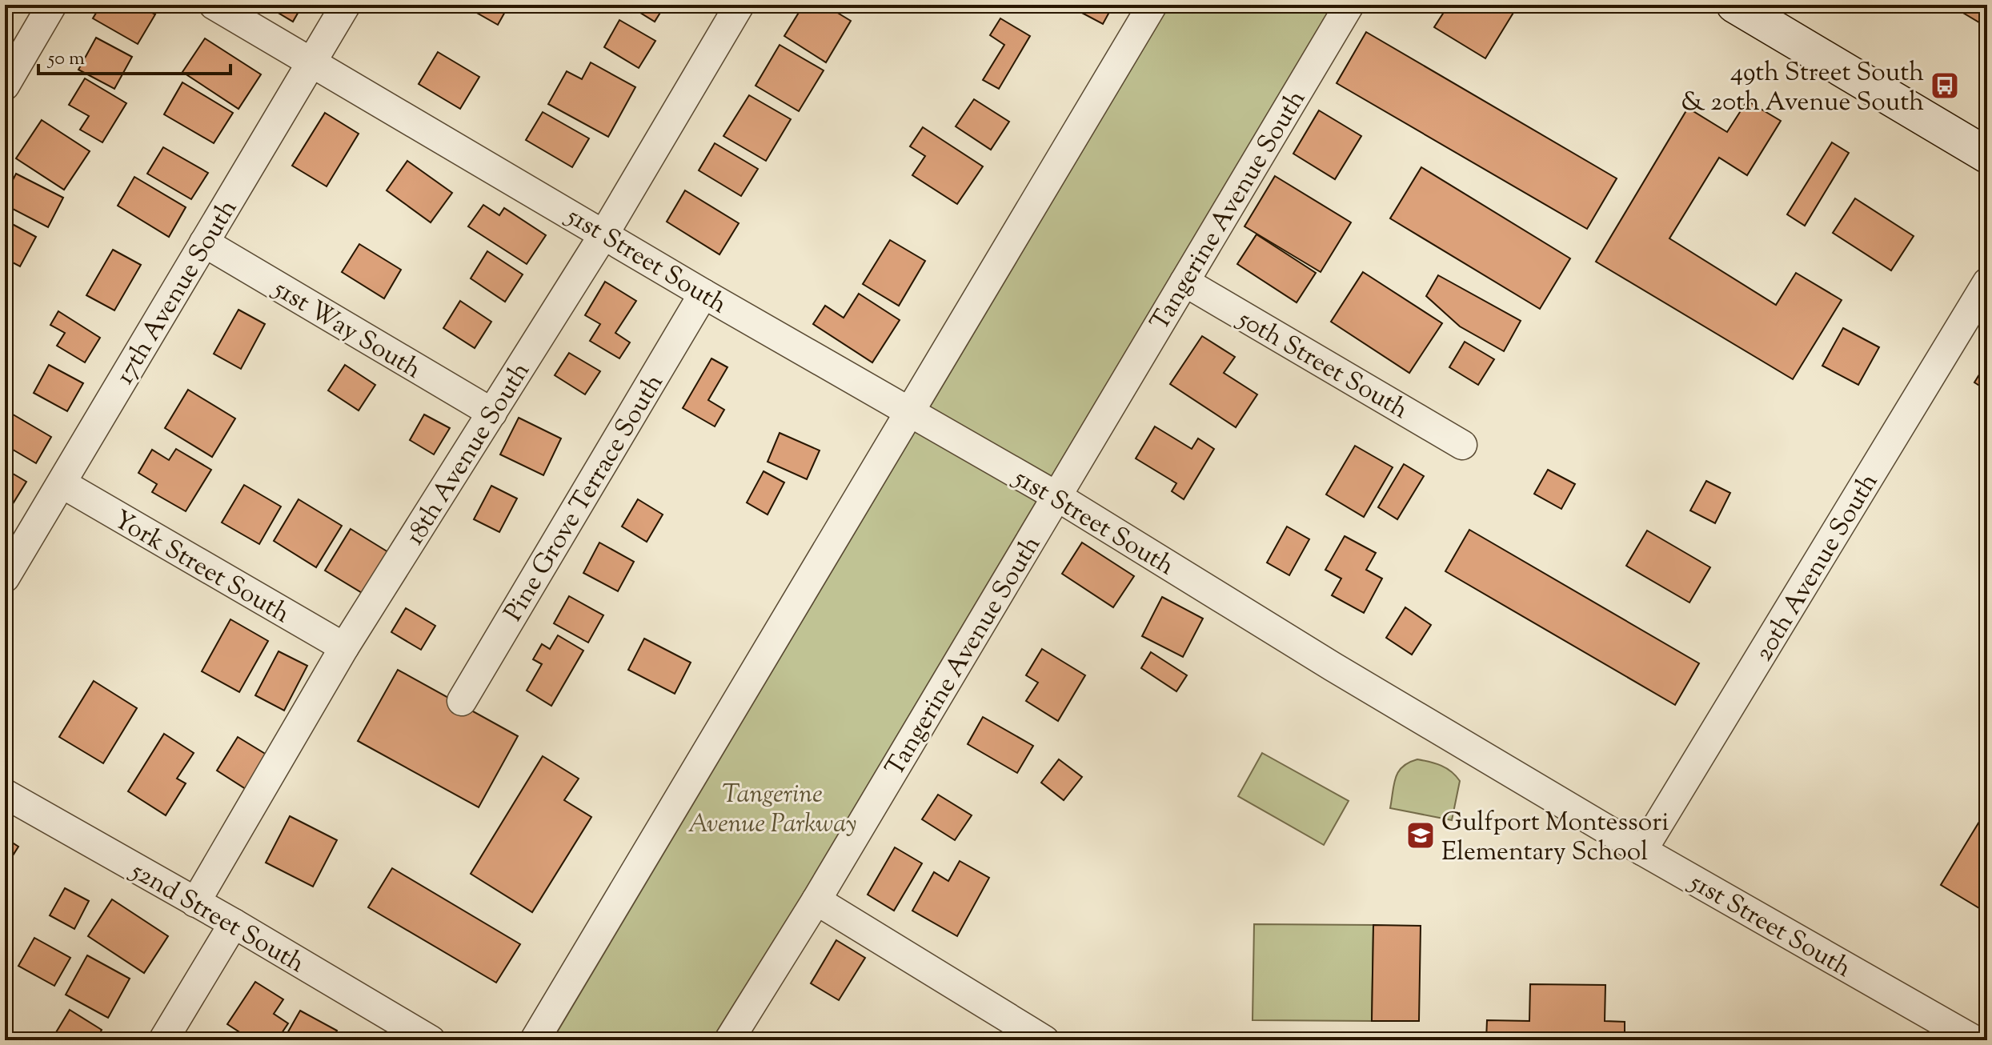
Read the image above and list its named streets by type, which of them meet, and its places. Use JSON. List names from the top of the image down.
{
  "streets": {
    "street": [
      "Tangerine Avenue South",
      "51st Street South",
      "17th Avenue South",
      "51st Way South",
      "50th Street South",
      "18th Avenue South",
      "Pine Grove Terrace South",
      "York Street South",
      "20th Avenue South",
      "52nd Street South"
    ]
  },
  "crossings": [
    ["Tangerine Avenue South", "51st Street South"],
    ["Tangerine Avenue South", "50th Street South"],
    ["51st Street South", "17th Avenue South"],
    ["51st Street South", "18th Avenue South"],
    ["51st Street South", "Pine Grove Terrace South"],
    ["51st Street South", "20th Avenue South"],
    ["17th Avenue South", "51st Way South"],
    ["17th Avenue South", "York Street South"],
    ["51st Way South", "18th Avenue South"],
    ["18th Avenue South", "York Street South"],
    ["18th Avenue South", "52nd Street South"]
  ],
  "parks": ["Tangerine Avenue Parkway"],
  "places": {
    "bus stop": ["49th Street South & 20th Avenue South"],
    "school or university": ["Gulfport Montessori Elementary School"]
  },
  "scale_bar": "50 m"
}
